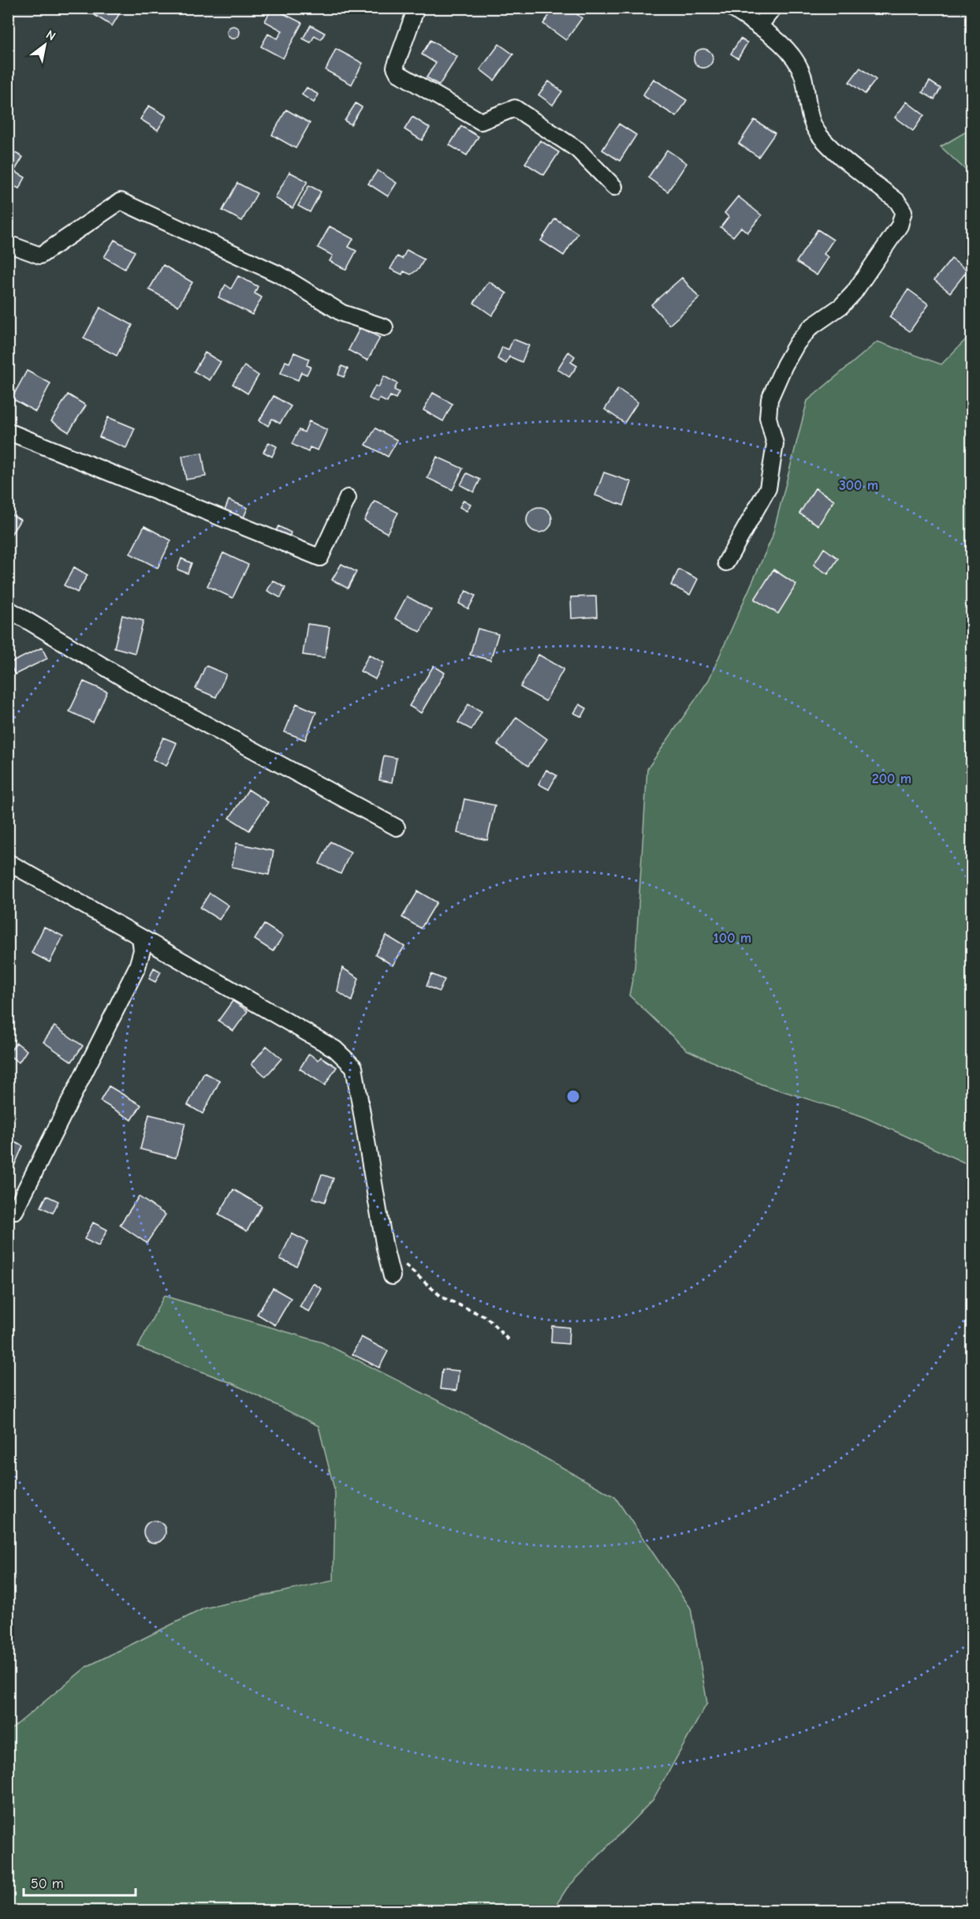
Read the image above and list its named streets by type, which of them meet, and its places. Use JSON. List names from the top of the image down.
{
  "scale_bar": "50 m",
  "north": "top right",
  "rings": ["300 m", "200 m", "100 m"]
}
